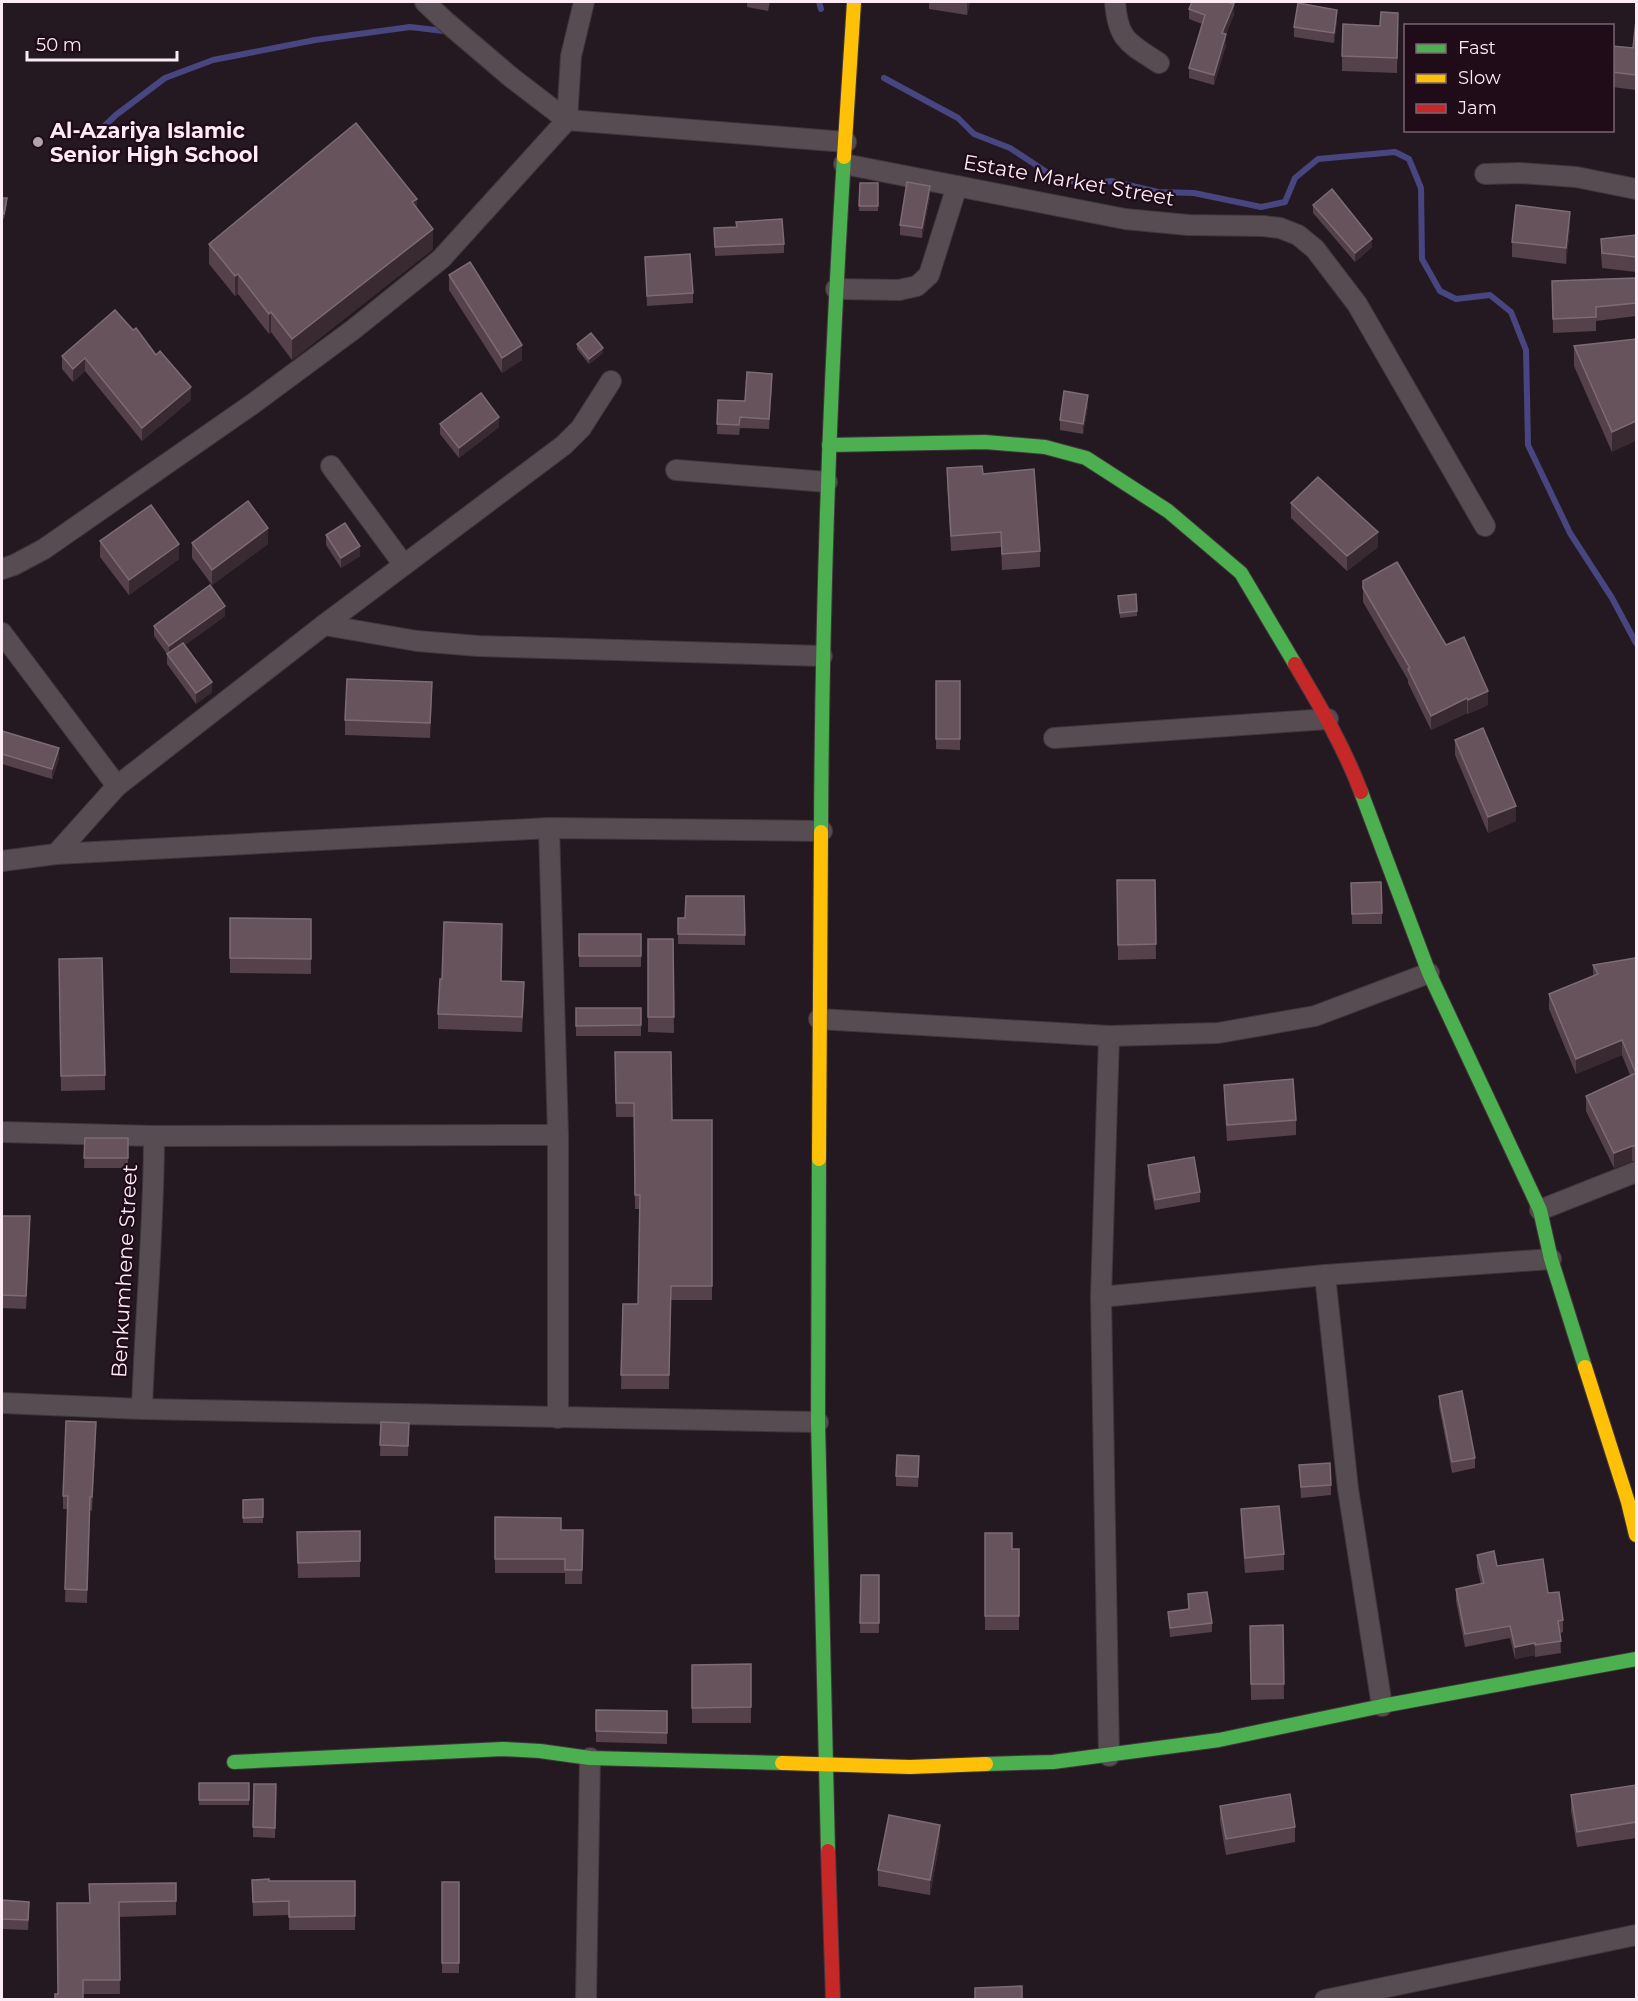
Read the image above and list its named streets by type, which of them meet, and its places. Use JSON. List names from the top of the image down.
{
  "streets": {
    "street": ["Estate Market Street", "Benkumhene Street"]
  },
  "places": ["Al-Azariya Islamic Senior High School"],
  "legend": ["Fast", "Slow", "Jam"],
  "scale_bar": "50 m"
}
